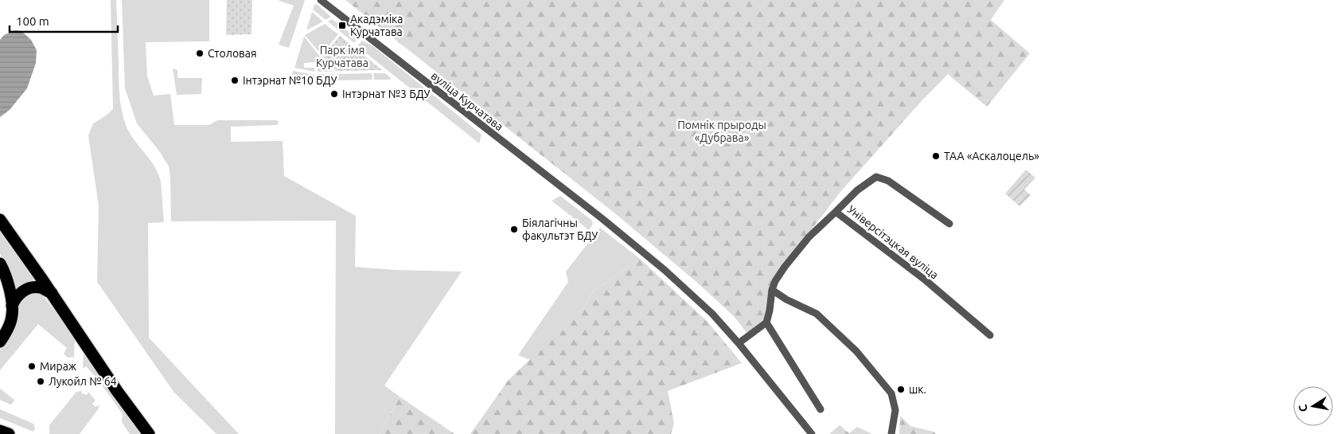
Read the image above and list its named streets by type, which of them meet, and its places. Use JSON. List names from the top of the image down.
{
  "streets": {
    "street": ["вуліца Курчатава", "Універсітэцкая вуліца"]
  },
  "parks": ["Парк імя Курчатава", "Помнік прыроды «Дубрава»"],
  "places": {
    "transit": ["Акадэміка Курчатава"],
    "other": [
      "Столовая",
      "Інтэрнат №10 БДУ",
      "Інтэрнат №3 БДУ",
      "ТАА «Аскалоцель»",
      "Біялагічны факультэт БДУ",
      "Мираж",
      "Лукойл № 64",
      "шк."
    ]
  },
  "scale_bar": "100 m",
  "north": "left"
}
